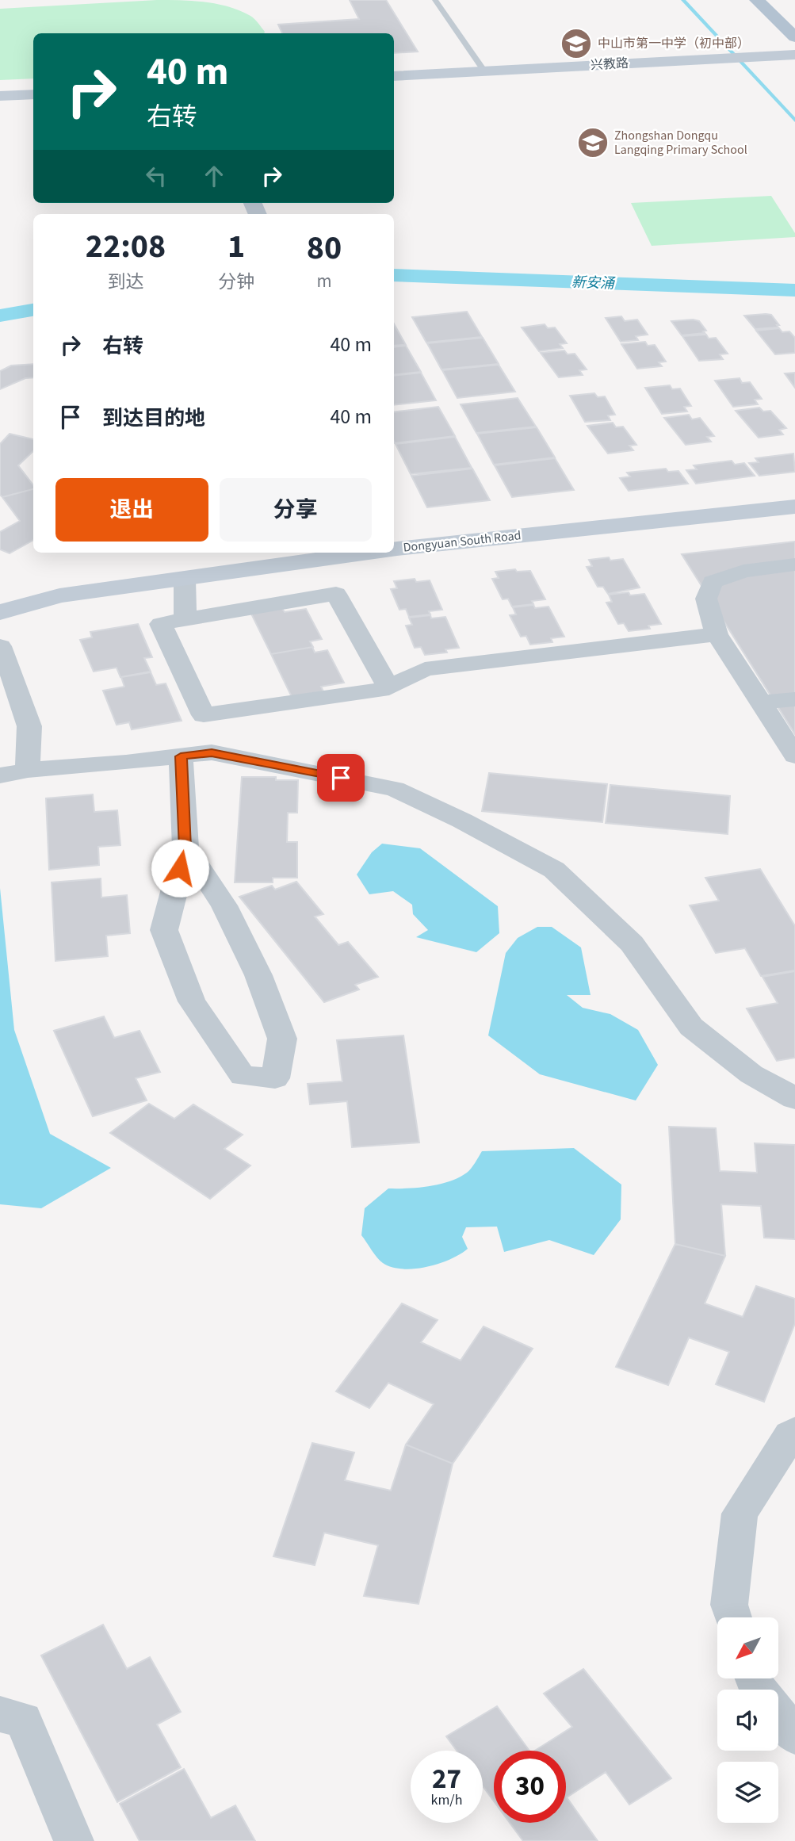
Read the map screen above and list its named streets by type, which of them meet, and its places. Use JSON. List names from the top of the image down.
{
  "streets": {
    "street": ["兴教路", "Dongyuan South Road"]
  },
  "water": ["新安涌"],
  "places": {
    "school or university": ["中山市第一中学（初中部）", "Zhongshan Dongqu Langqing Primary School"]
  },
  "north": "bottom left",
  "page": {
    "turn": ["40 m", "右转"],
    "eta": [
      "22:08",
      "到达",
      "1",
      "分钟",
      "80",
      "m"
    ],
    "list": [
      {
        "name": "右转",
        "value": "40 m"
      },
      {
        "name": "到达目的地",
        "value": "40 m"
      }
    ],
    "buttons": ["退出", "分享"],
    "speed": "27 km/h",
    "limit": "30"
  }
}
